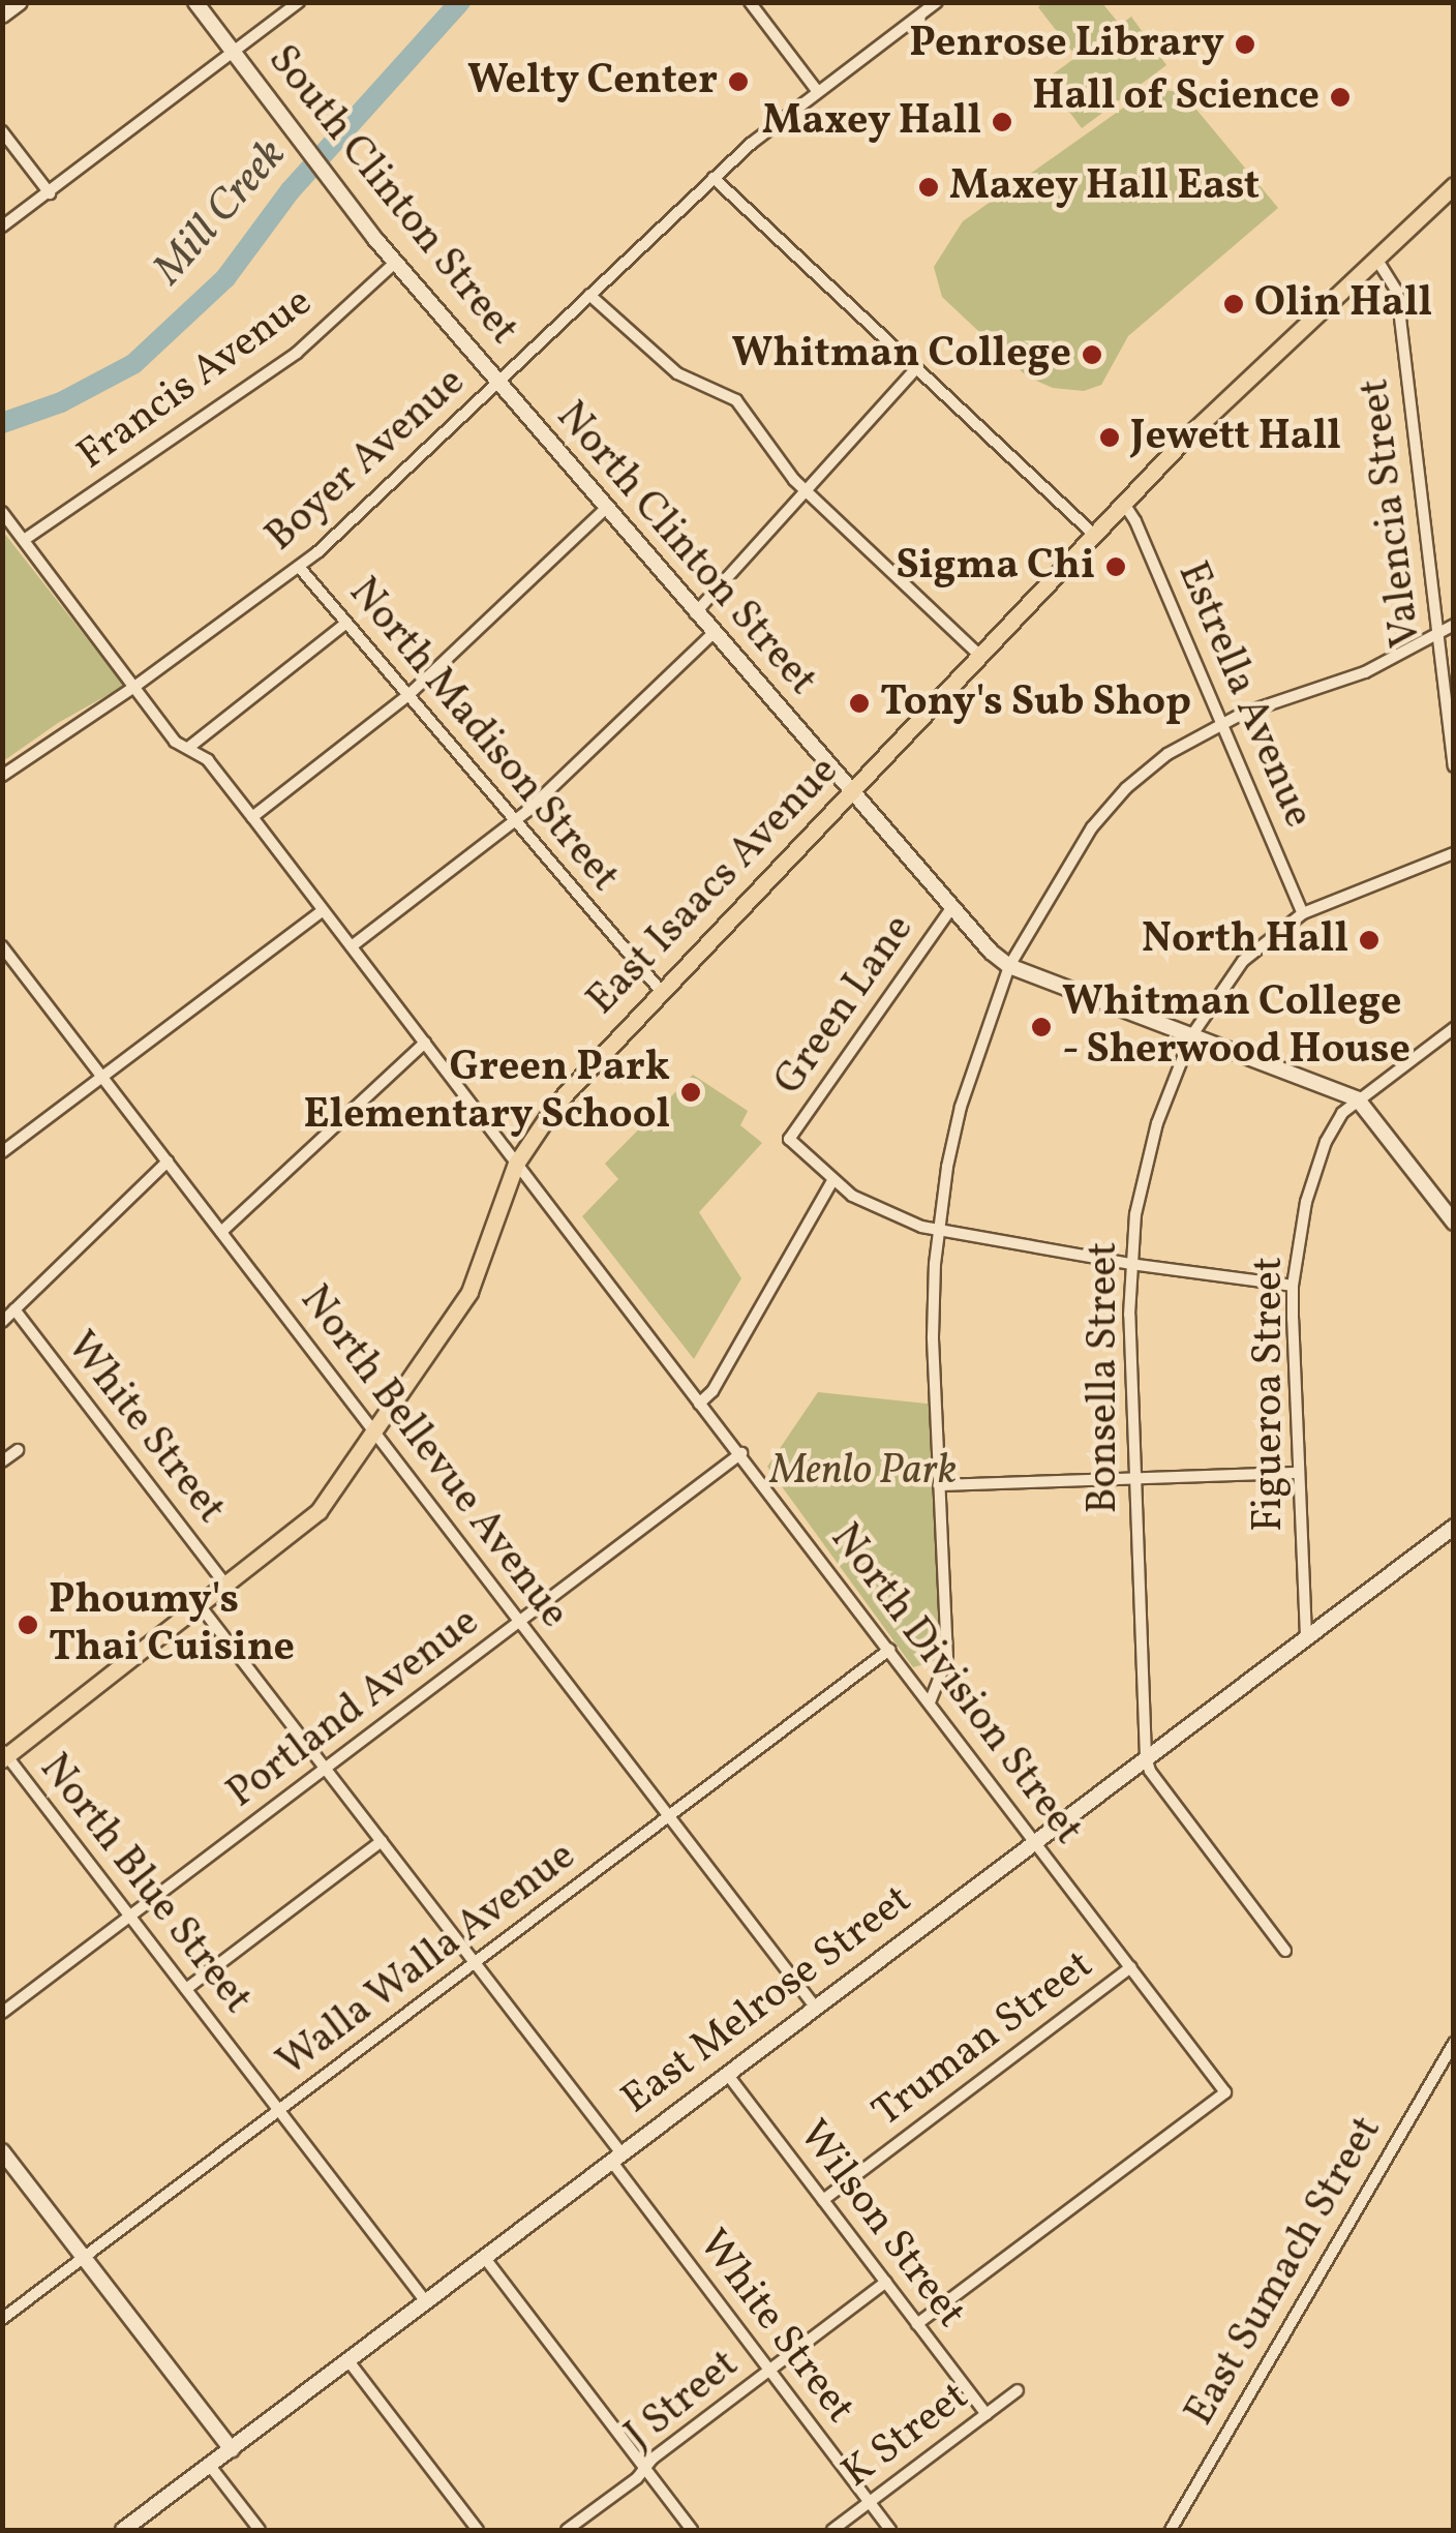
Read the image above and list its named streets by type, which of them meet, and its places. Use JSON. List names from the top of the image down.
{
  "streets": {
    "main road": [
      "South Clinton Street",
      "North Clinton Street",
      "East Isaacs Avenue",
      "East Melrose Street"
    ],
    "street": [
      "Francis Avenue",
      "Boyer Avenue",
      "Valencia Street",
      "Estrella Avenue",
      "North Madison Street",
      "Green Lane",
      "Bonsella Street",
      "Figueroa Street",
      "White Street",
      "North Bellevue Avenue",
      "North Division Street",
      "Portland Avenue",
      "North Blue Street",
      "Walla Walla Avenue",
      "Truman Street",
      "Wilson Street",
      "East Sumach Street",
      "J Street",
      "K Street"
    ]
  },
  "crossings": [
    ["South Clinton Street", "Francis Avenue"],
    ["South Clinton Street", "Boyer Avenue"],
    ["South Clinton Street", "North Clinton Street"],
    ["Francis Avenue", "North Division Street"],
    ["Boyer Avenue", "North Clinton Street"],
    ["Boyer Avenue", "North Madison Street"],
    ["Boyer Avenue", "North Division Street"],
    ["Valencia Street", "East Isaacs Avenue"],
    ["North Clinton Street", "East Isaacs Avenue"],
    ["North Clinton Street", "Green Lane"],
    ["North Clinton Street", "Bonsella Street"],
    ["North Clinton Street", "Figueroa Street"],
    ["Estrella Avenue", "East Isaacs Avenue"],
    ["Estrella Avenue", "Bonsella Street"],
    ["North Madison Street", "East Isaacs Avenue"],
    ["East Isaacs Avenue", "White Street"],
    ["East Isaacs Avenue", "North Bellevue Avenue"],
    ["East Isaacs Avenue", "North Division Street"],
    ["East Isaacs Avenue", "North Blue Street"],
    ["Bonsella Street", "East Melrose Street"],
    ["Figueroa Street", "East Melrose Street"],
    ["White Street", "Portland Avenue"],
    ["White Street", "Walla Walla Avenue"],
    ["White Street", "East Melrose Street"],
    ["White Street", "J Street"],
    ["White Street", "K Street"],
    ["North Bellevue Avenue", "Portland Avenue"],
    ["North Bellevue Avenue", "Walla Walla Avenue"],
    ["North Bellevue Avenue", "East Melrose Street"],
    ["North Division Street", "Portland Avenue"],
    ["North Division Street", "Walla Walla Avenue"],
    ["North Division Street", "East Melrose Street"],
    ["North Division Street", "Truman Street"],
    ["North Division Street", "Wilson Street"],
    ["Portland Avenue", "North Blue Street"],
    ["North Blue Street", "Walla Walla Avenue"],
    ["North Blue Street", "East Melrose Street"],
    ["East Melrose Street", "Wilson Street"],
    ["Truman Street", "Wilson Street"],
    ["Wilson Street", "J Street"],
    ["Wilson Street", "K Street"]
  ],
  "water": ["Mill Creek"],
  "parks": ["Menlo Park"],
  "places": [
    "Penrose Library",
    "Welty Center",
    "Hall of Science",
    "Maxey Hall",
    "Maxey Hall East",
    "Olin Hall",
    "Whitman College",
    "Jewett Hall",
    "Sigma Chi",
    "Tony's Sub Shop",
    "North Hall",
    "Whitman College - Sherwood House",
    "Green Park Elementary School",
    "Phoumy's Thai Cuisine"
  ]
}
